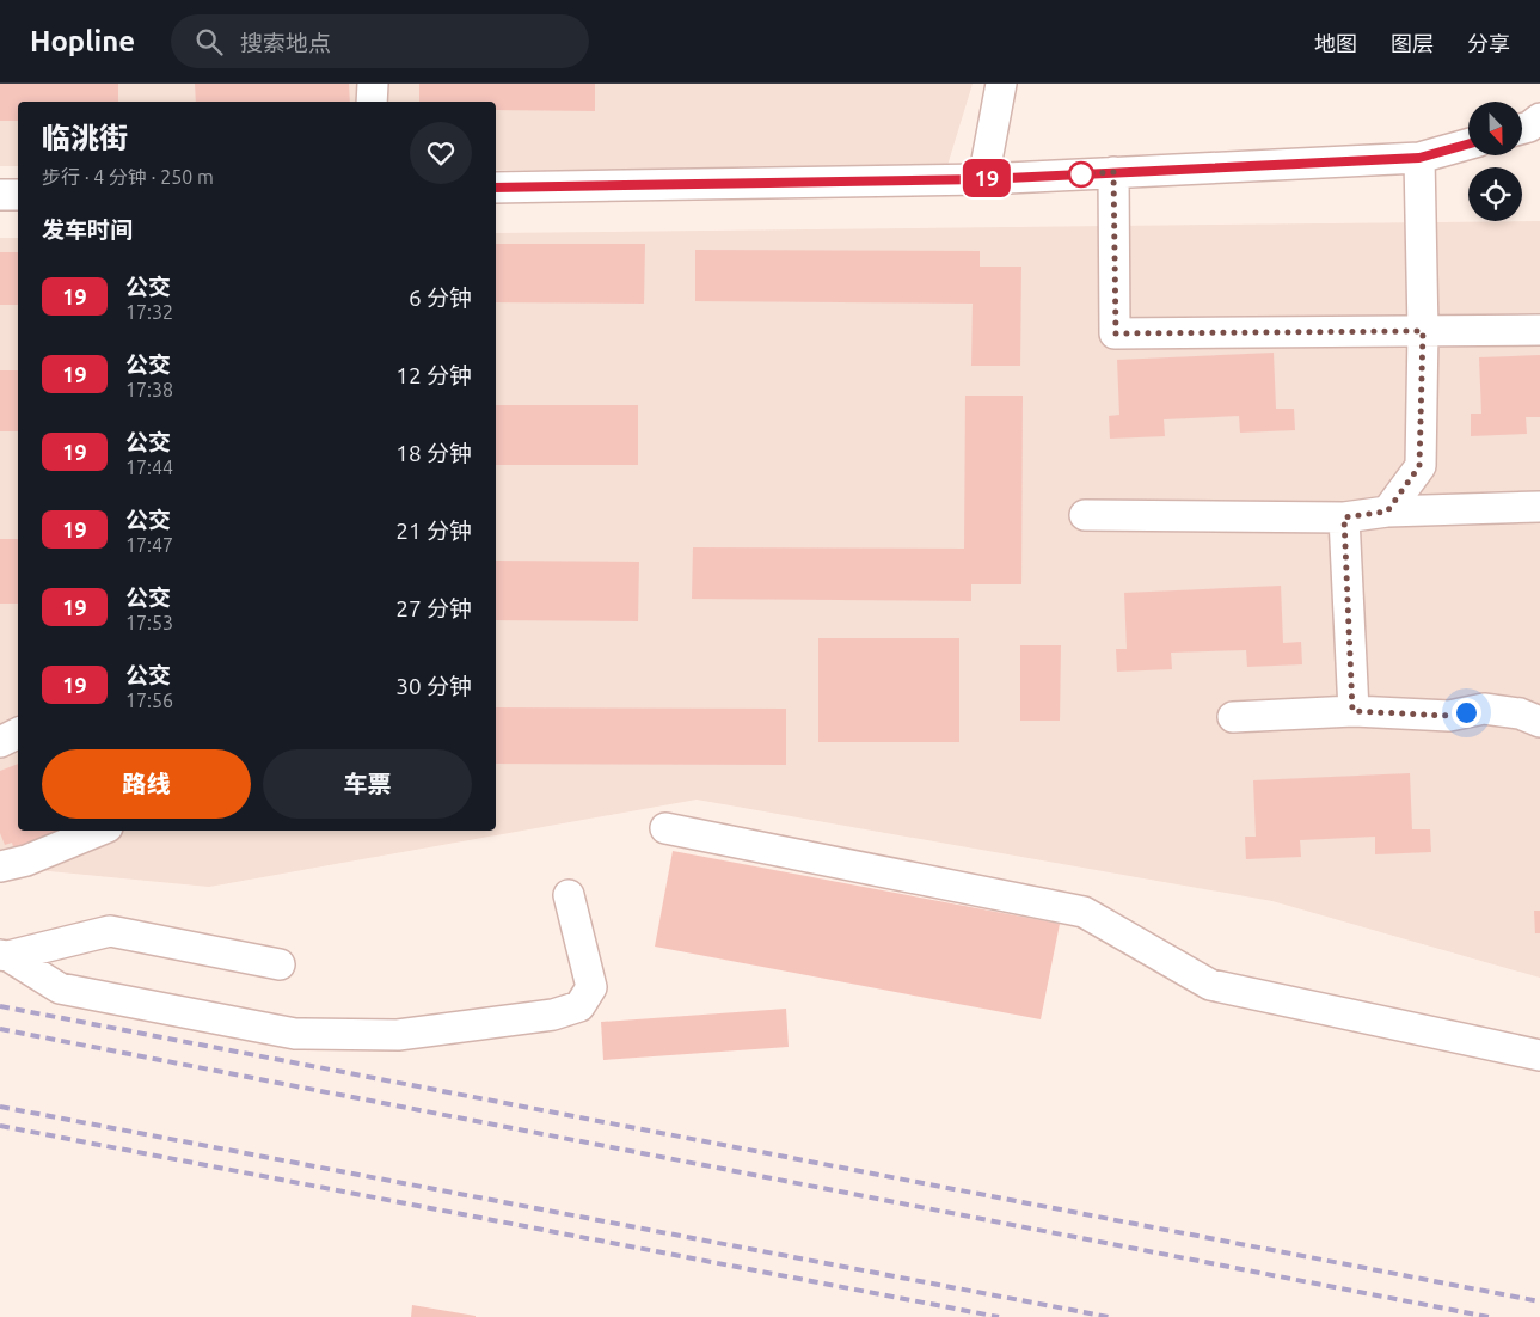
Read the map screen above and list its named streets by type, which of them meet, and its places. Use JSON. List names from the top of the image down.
{
  "lines": ["bus line 19"],
  "north": "bottom",
  "page": {
    "header": "Hopline",
    "search": "搜索地点",
    "nav": ["地图", "图层", "分享"],
    "on_map": "19",
    "heading": [
      ["临洮街", "步行 · 4 分钟 · 250 m"],
      "发车时间"
    ],
    "list": [
      {
        "mark": "19",
        "name": "公交",
        "note": "17:32",
        "value": "6 分钟"
      },
      {
        "mark": "19",
        "name": "公交",
        "note": "17:38",
        "value": "12 分钟"
      },
      {
        "mark": "19",
        "name": "公交",
        "note": "17:44",
        "value": "18 分钟"
      },
      {
        "mark": "19",
        "name": "公交",
        "note": "17:47",
        "value": "21 分钟"
      },
      {
        "mark": "19",
        "name": "公交",
        "note": "17:53",
        "value": "27 分钟"
      },
      {
        "mark": "19",
        "name": "公交",
        "note": "17:56",
        "value": "30 分钟"
      }
    ],
    "buttons": ["路线", "车票"]
  }
}
